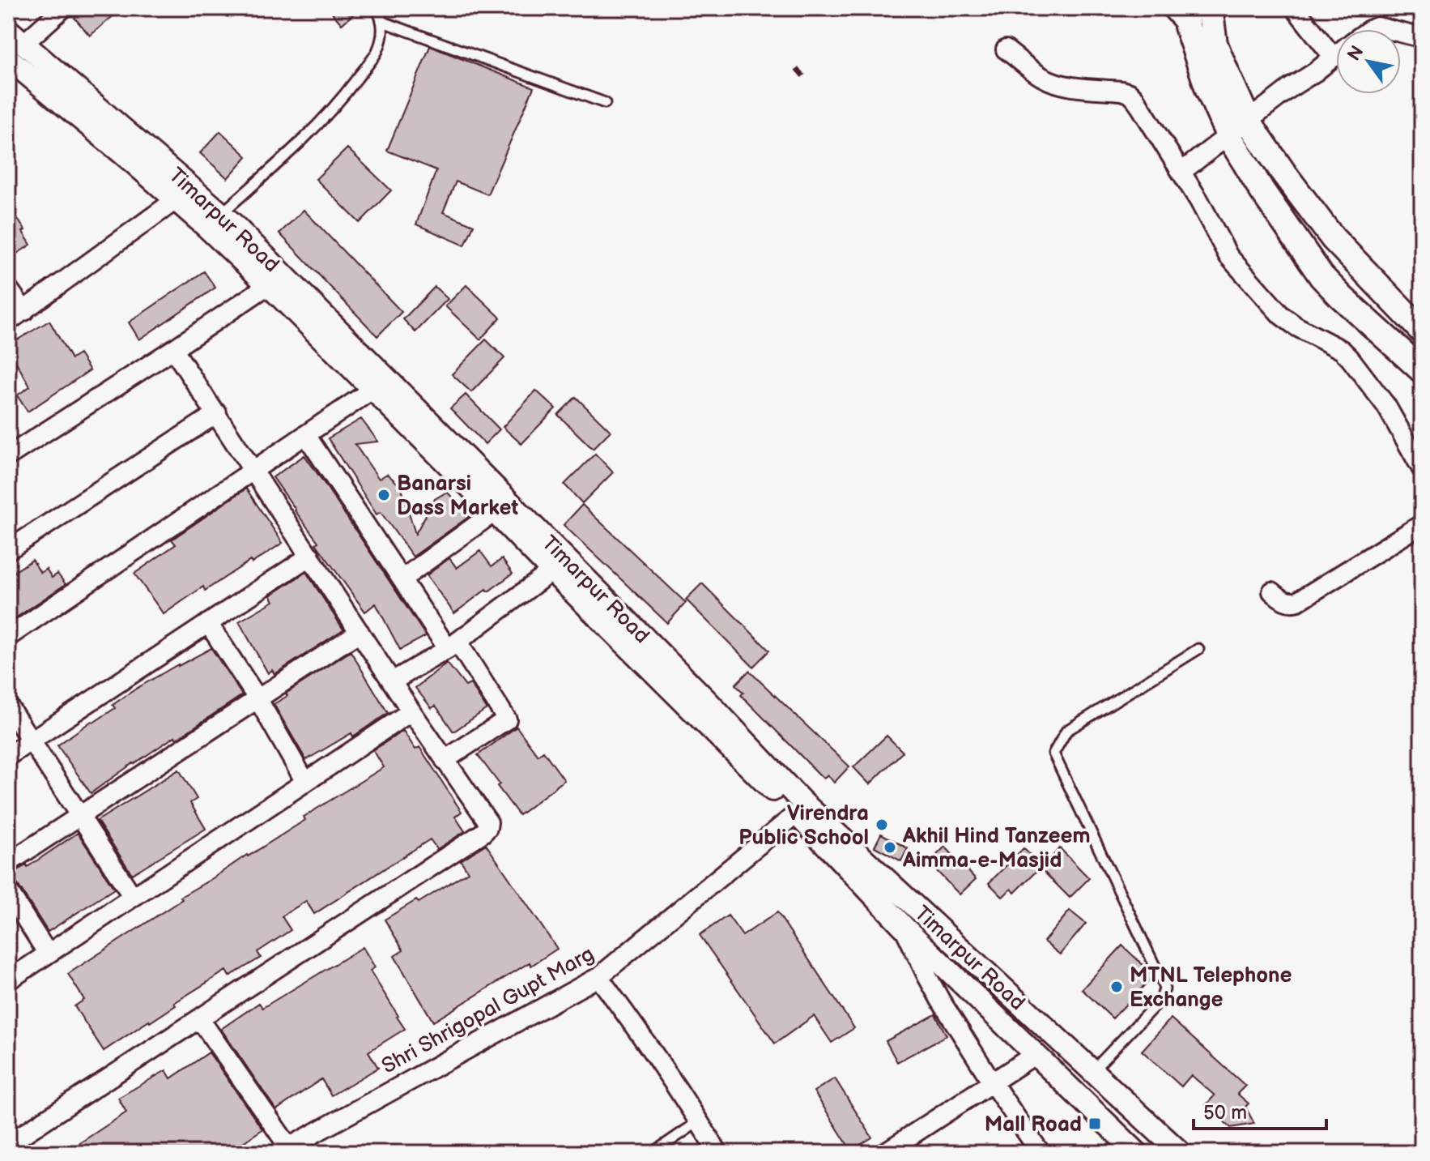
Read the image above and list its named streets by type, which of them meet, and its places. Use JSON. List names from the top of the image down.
{
  "streets": {
    "street": ["Timarpur Road", "Shri Shrigopal Gupt Marg"]
  },
  "crossings": [
    ["Timarpur Road", "Shri Shrigopal Gupt Marg"]
  ],
  "places": {
    "other": [
      "Banarsi Dass Market",
      "Virendra Public School",
      "Akhil Hind Tanzeem Aimma-e-Masjid",
      "MTNL Telephone Exchange"
    ],
    "transit": ["Mall Road"]
  },
  "scale_bar": "50 m",
  "north": "top left"
}
